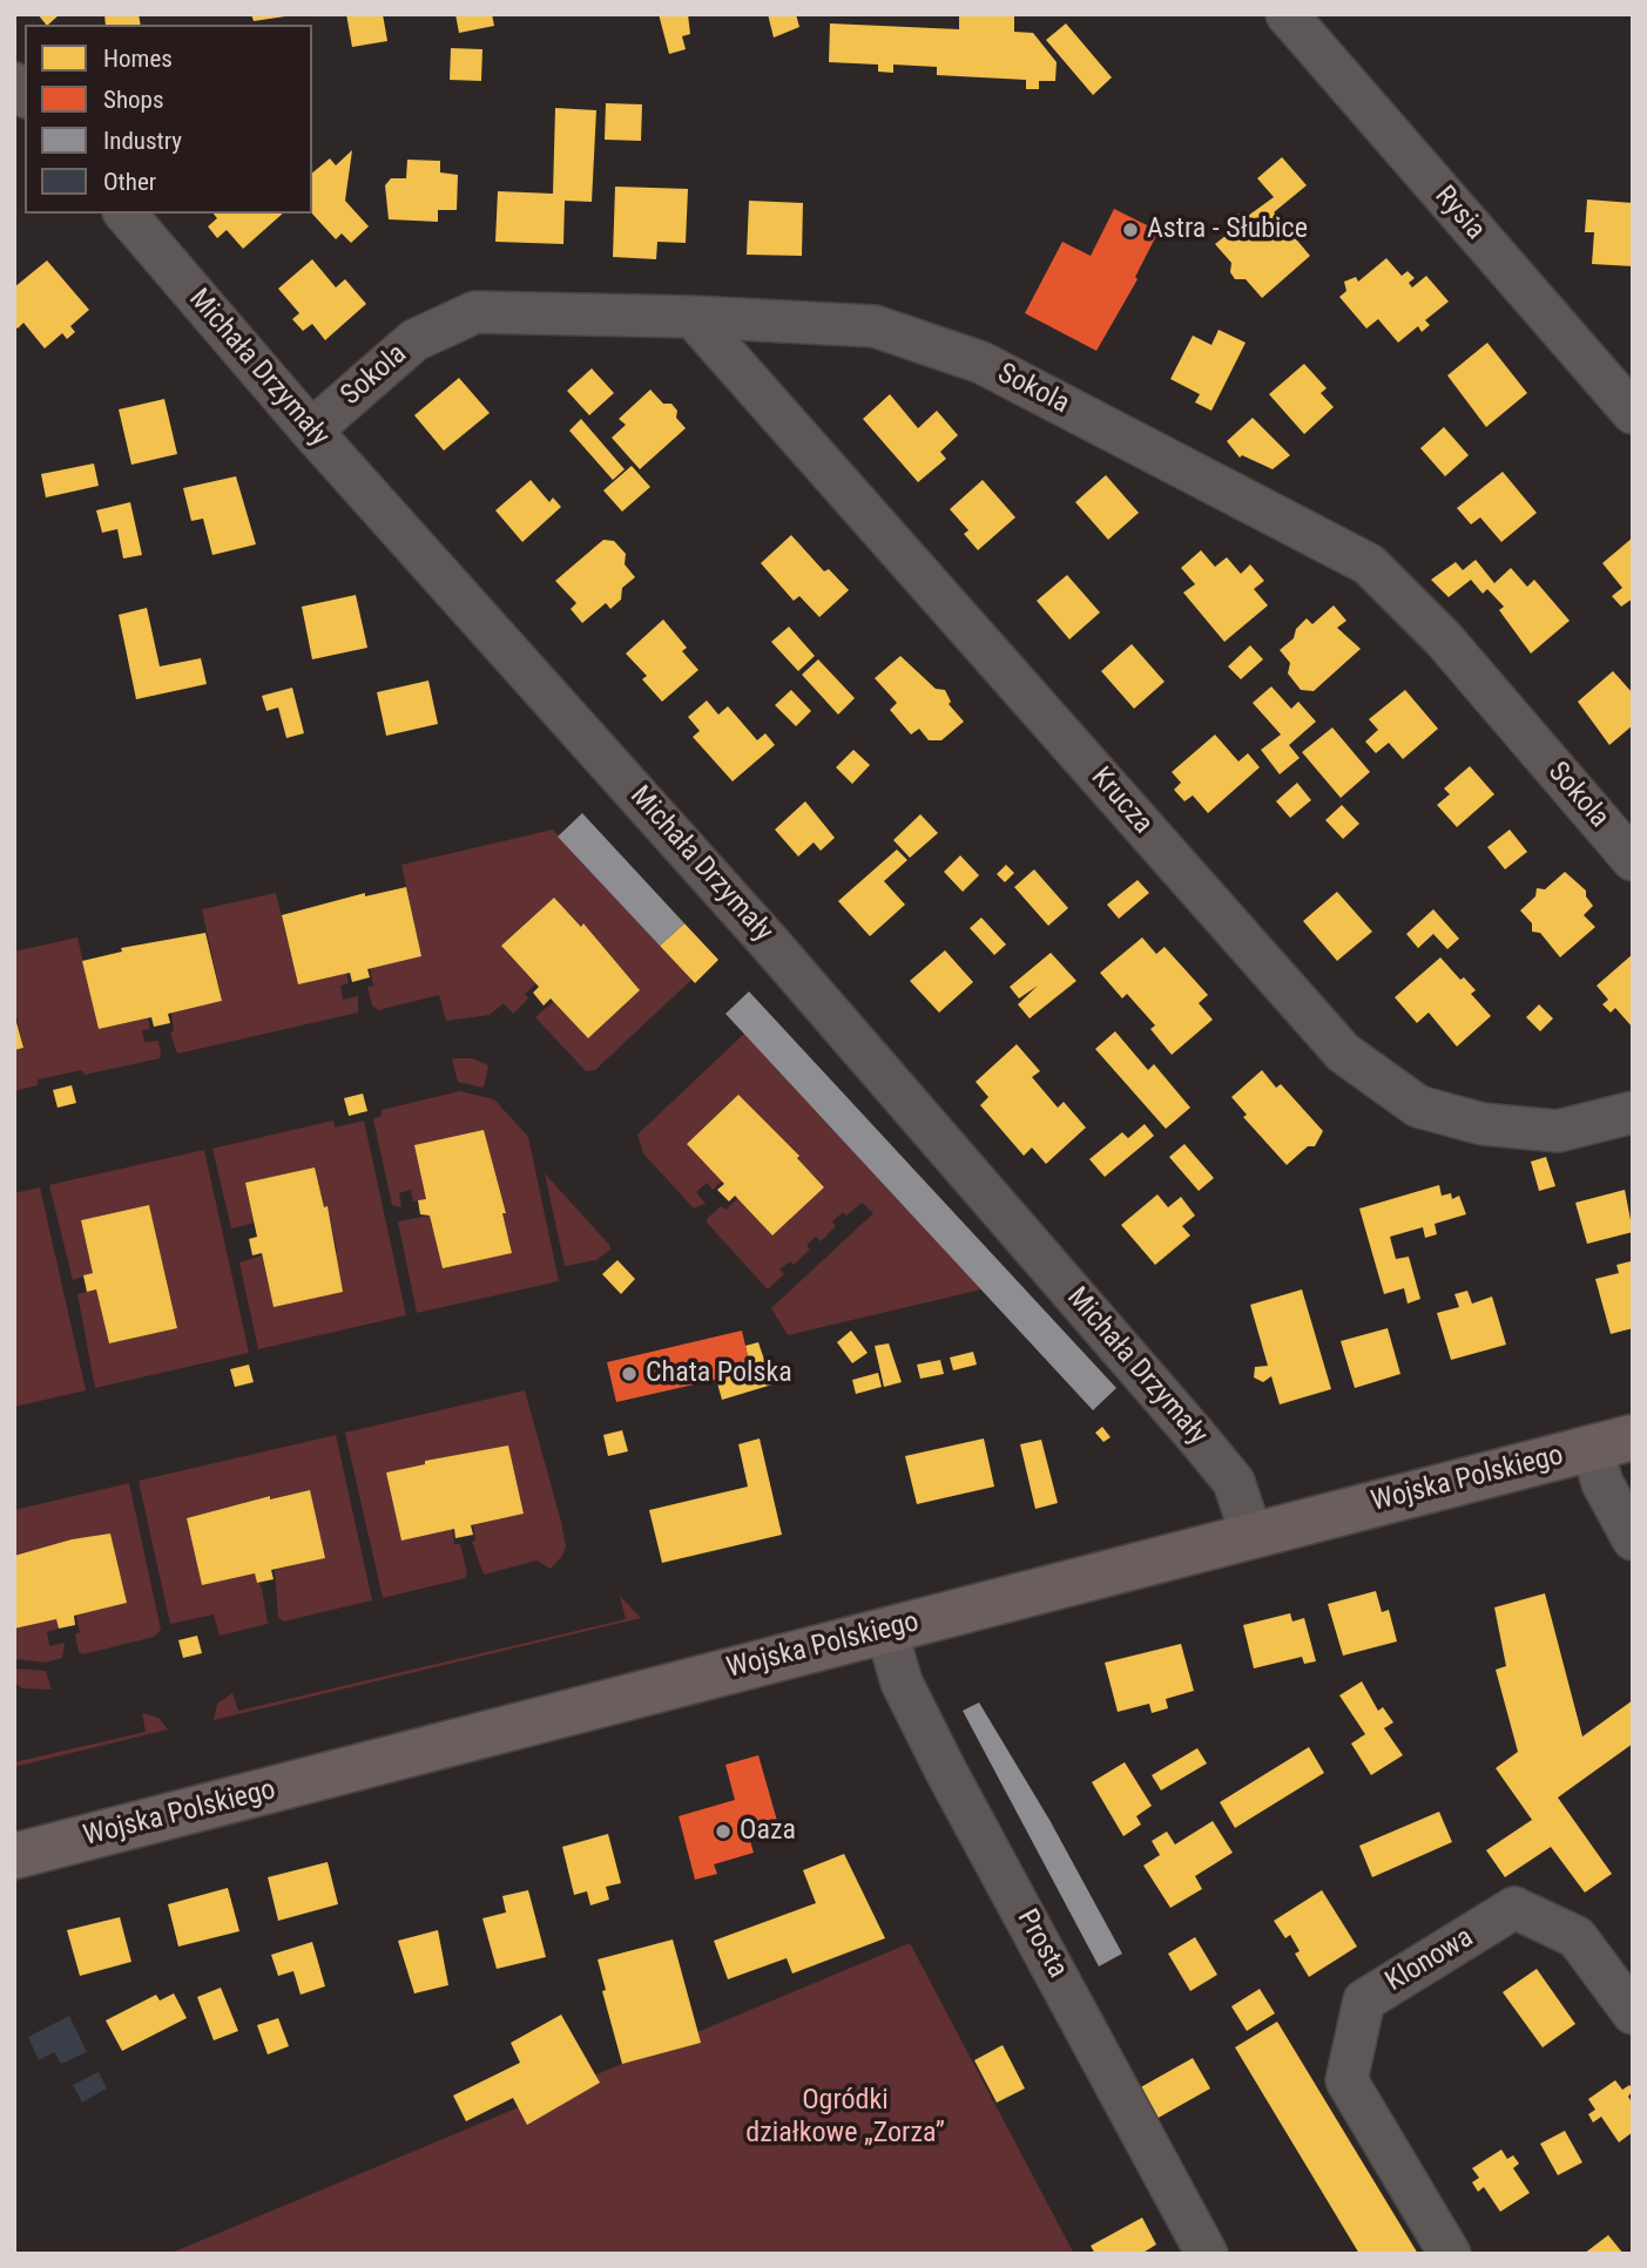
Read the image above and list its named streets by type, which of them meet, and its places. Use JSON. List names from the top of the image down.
{
  "streets": {
    "main road": ["Wojska Polskiego"],
    "street": [
      "Rysia",
      "Michała Drzymały",
      "Sokola",
      "Krucza",
      "Prosta",
      "Klonowa"
    ]
  },
  "crossings": [
    ["Michała Drzymały", "Sokola"],
    ["Michała Drzymały", "Wojska Polskiego"],
    ["Sokola", "Krucza"],
    ["Wojska Polskiego", "Prosta"]
  ],
  "parks": ["Ogródki działkowe „Zorza”"],
  "places": ["Astra - Słubice", "Chata Polska", "Oaza"],
  "legend": [
    "Homes",
    "Shops",
    "Industry",
    "Other"
  ]
}
